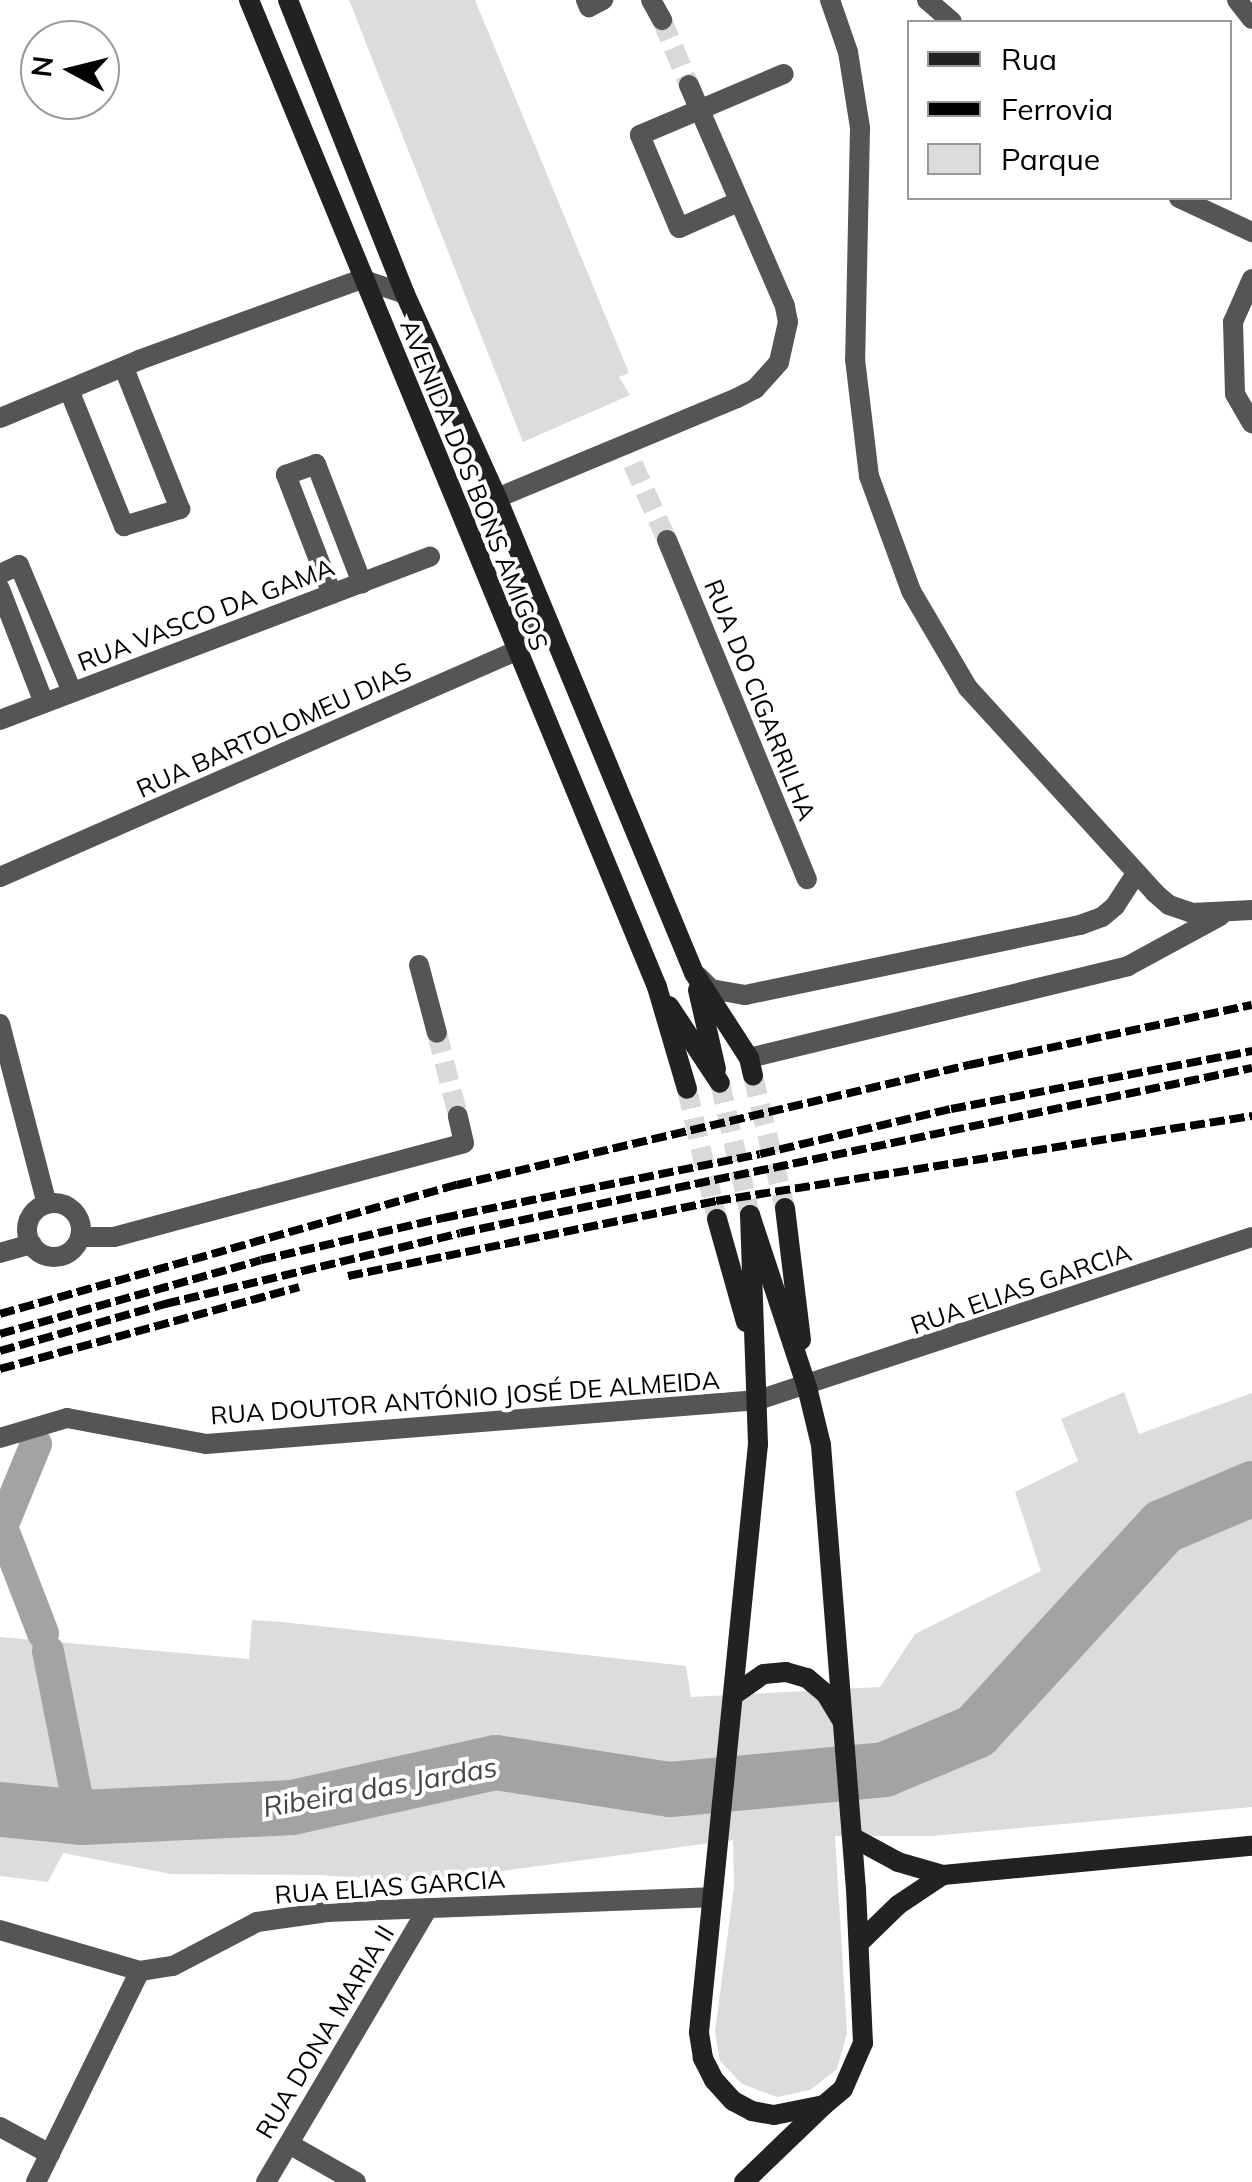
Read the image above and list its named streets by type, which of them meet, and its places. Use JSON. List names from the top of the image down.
{
  "streets": {
    "main road": ["AVENIDA DOS BONS AMIGOS"],
    "street": [
      "RUA VASCO DA GAMA",
      "RUA DO CIGARRILHA",
      "RUA BARTOLOMEU DIAS",
      "RUA ELIAS GARCIA",
      "RUA DOUTOR ANTÓNIO JOSÉ DE ALMEIDA",
      "RUA DONA MARIA II"
    ]
  },
  "crossings": [
    ["AVENIDA DOS BONS AMIGOS", "RUA BARTOLOMEU DIAS"],
    ["RUA ELIAS GARCIA", "RUA DOUTOR ANTÓNIO JOSÉ DE ALMEIDA"],
    ["RUA ELIAS GARCIA", "RUA DONA MARIA II"]
  ],
  "water": ["Ribeira das Jardas"],
  "legend": ["Rua", "Ferrovia", "Parque"],
  "north": "left"
}
